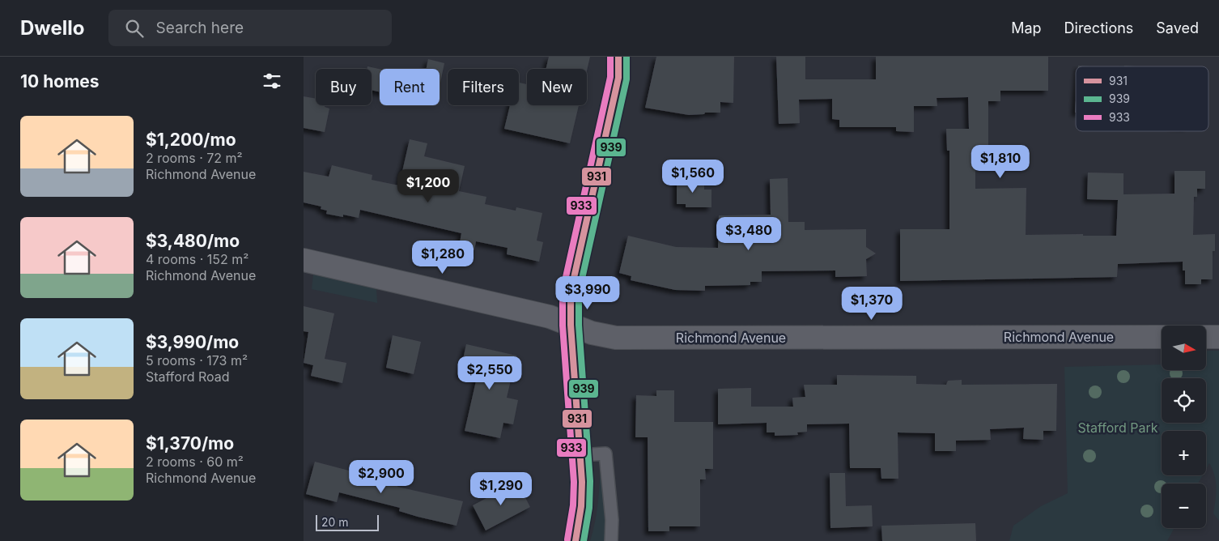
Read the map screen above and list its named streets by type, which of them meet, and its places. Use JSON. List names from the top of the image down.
{
  "streets": {
    "street": ["Richmond Avenue"]
  },
  "parks": ["Stafford Park"],
  "lines": ["transit line 931", "transit line 939", "transit line 933"],
  "legend": ["931", "939", "933"],
  "scale_bar": "20 m",
  "north": "right",
  "page": {
    "header": "Dwello",
    "search": "Search here",
    "nav": ["Map", "Directions", "Saved"],
    "heading": "10 homes",
    "chip": [
      "Buy",
      "Rent",
      "Filters",
      "New"
    ],
    "list": [
      {
        "name": "$1,200/mo",
        "note": "2 rooms · 72 m² · Richmond Avenue"
      },
      {
        "name": "$3,480/mo",
        "note": "4 rooms · 152 m² · Richmond Avenue"
      },
      {
        "name": "$3,990/mo",
        "note": "5 rooms · 173 m² · Stafford Road"
      },
      {
        "name": "$1,370/mo",
        "note": "2 rooms · 60 m² · Richmond Avenue"
      }
    ],
    "price": [
      "$1,810",
      "$1,560",
      "$1,200",
      "$3,480",
      "$1,280",
      "$3,990",
      "$1,370",
      "$2,550",
      "$2,900",
      "$1,290"
    ],
    "map_buttons": ["+", "−"],
    "scale": "20 m"
  }
}
